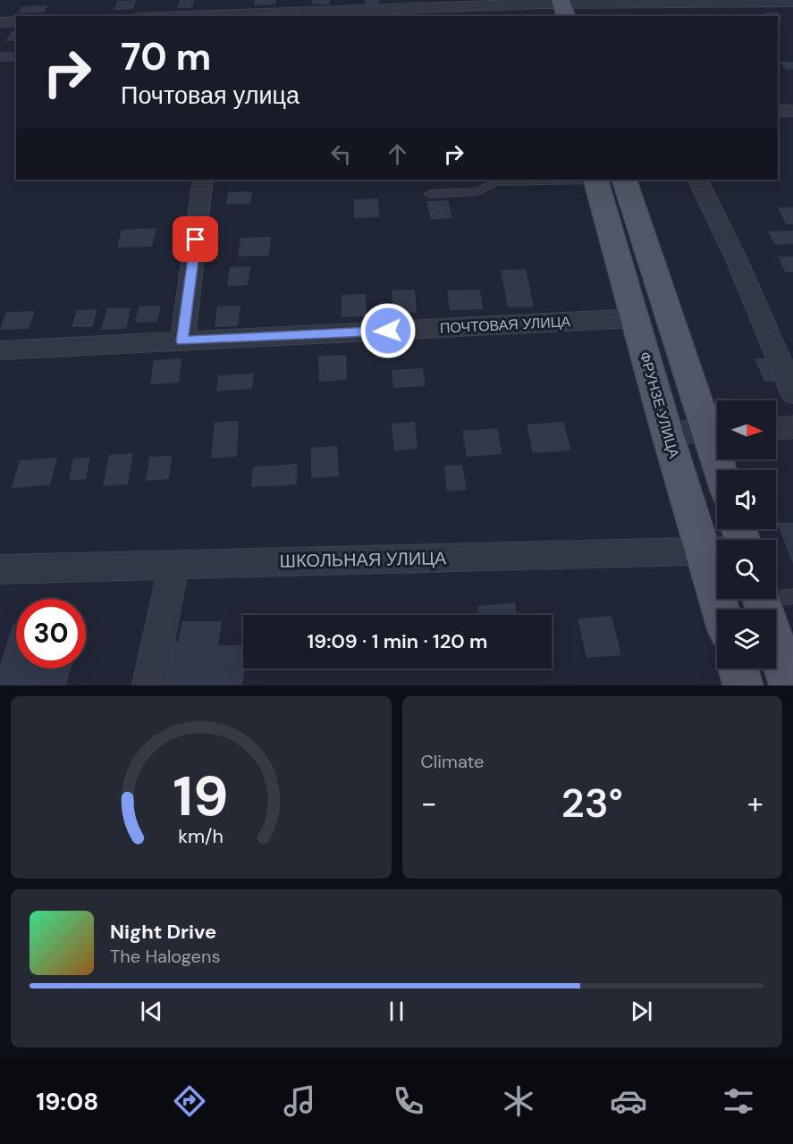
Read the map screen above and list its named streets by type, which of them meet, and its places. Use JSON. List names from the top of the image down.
{
  "streets": {
    "main road": ["ФРУНЗЕ УЛИЦА"],
    "street": ["ПОЧТОВАЯ УЛИЦА", "ШКОЛЬНАЯ УЛИЦА"]
  },
  "crossings": [
    ["ПОЧТОВАЯ УЛИЦА", "ФРУНЗЕ УЛИЦА"],
    ["ФРУНЗЕ УЛИЦА", "ШКОЛЬНАЯ УЛИЦА"]
  ],
  "north": "right",
  "page": {
    "turn": ["70 m", "Почтовая улица"],
    "limit": "30",
    "trip": "19:09 · 1 min · 120 m",
    "tile": "Climate",
    "heat": ["−", "23°", "+"],
    "song": ["Night Drive", "The Halogens"],
    "tabs": "19:08",
    "gauge": ["19", "km/h"]
  }
}
